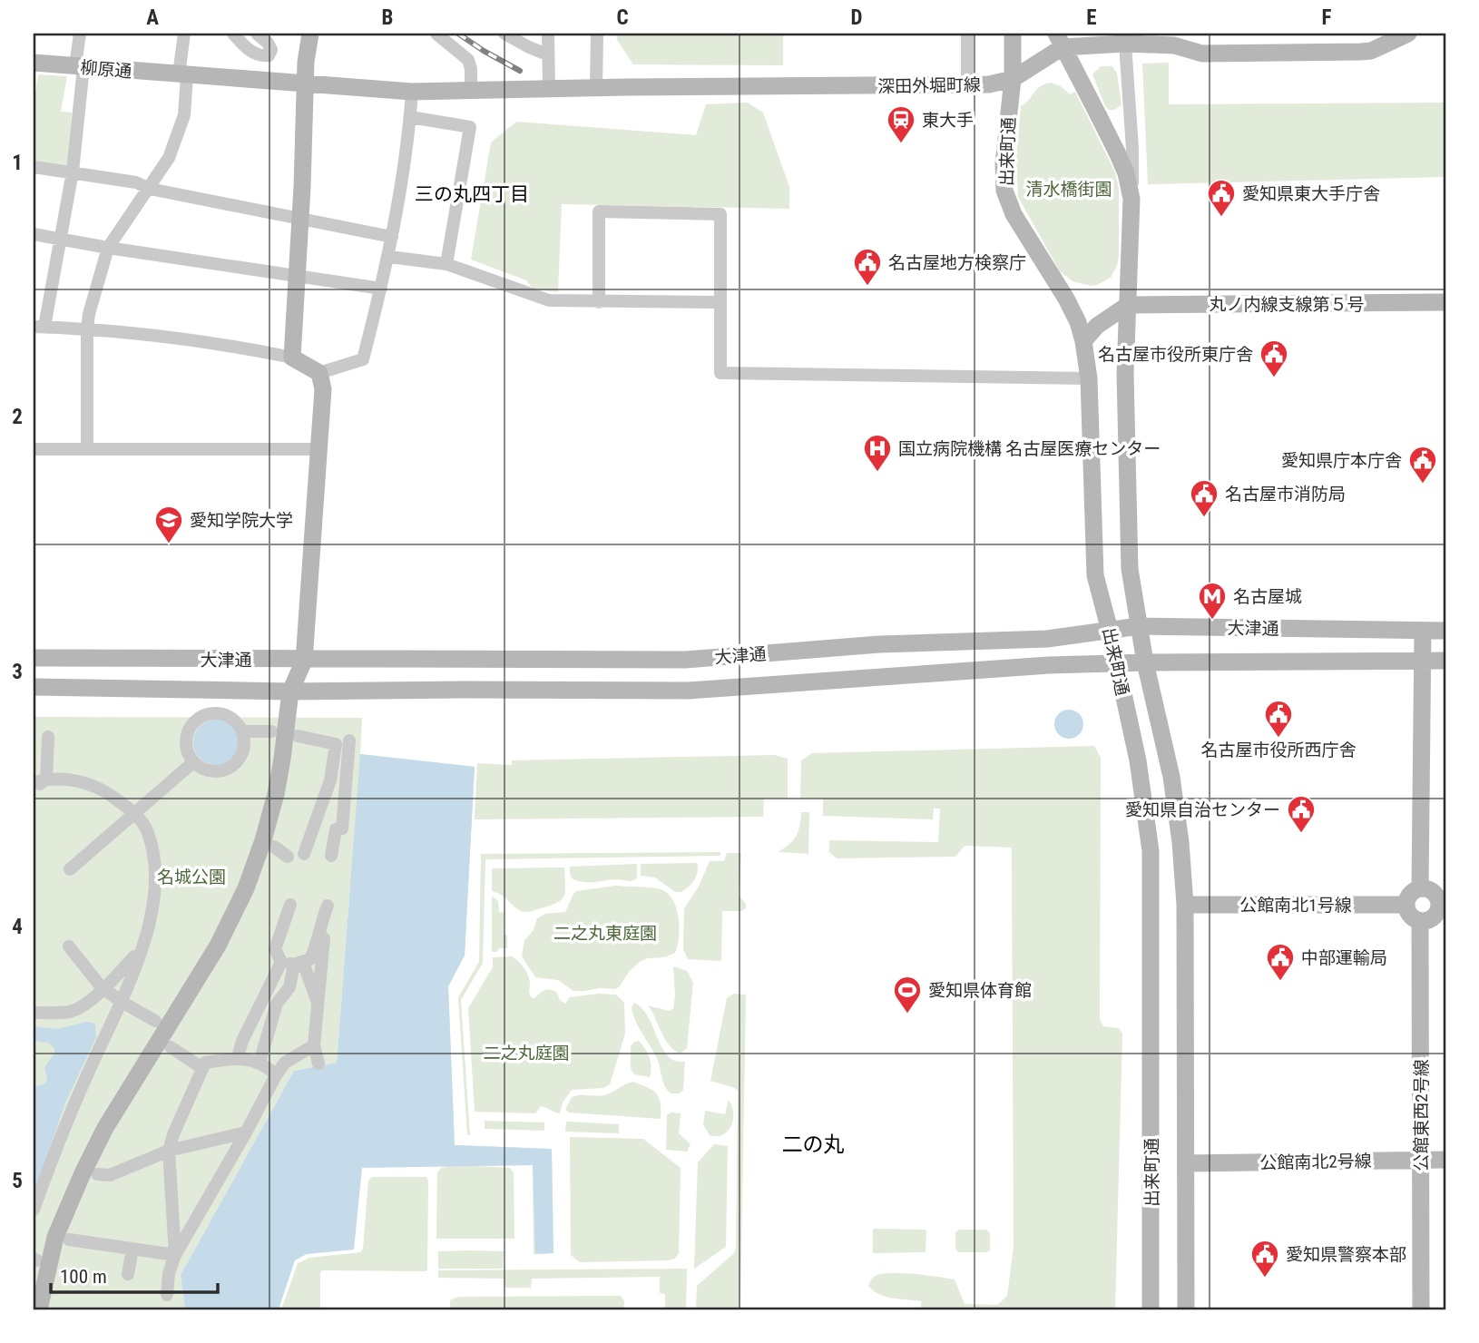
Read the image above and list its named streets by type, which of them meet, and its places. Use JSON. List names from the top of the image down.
{
  "streets": {
    "street": [
      "柳原通",
      "深田外堀町線",
      "出来町通",
      "丸ノ内線支線第５号",
      "大津通",
      "公館南北1号線",
      "公館東西2号線",
      "公館南北2号線"
    ]
  },
  "crossings": [
    ["柳原通", "深田外堀町線"],
    ["深田外堀町線", "出来町通"],
    ["出来町通", "丸ノ内線支線第５号"],
    ["出来町通", "大津通"],
    ["出来町通", "公館南北1号線"],
    ["出来町通", "公館南北2号線"],
    ["公館南北1号線", "公館東西2号線"],
    ["公館東西2号線", "公館南北2号線"]
  ],
  "districts": ["三の丸四丁目", "二の丸"],
  "parks": [
    "清水橋街園",
    "名城公園",
    "二之丸東庭園",
    "二之丸庭園"
  ],
  "places": {
    "station": ["東大手"],
    "public building": [
      "愛知県東大手庁舎",
      "名古屋地方検察庁",
      "名古屋市役所東庁舎",
      "愛知県庁本庁舎",
      "名古屋市消防局",
      "名古屋市役所西庁舎",
      "愛知県自治センター",
      "中部運輸局",
      "愛知県警察本部"
    ],
    "hospital": ["国立病院機構 名古屋医療センター"],
    "school or university": ["愛知学院大学"],
    "metro station": ["名古屋城"],
    "sports": ["愛知県体育館"]
  },
  "scale_bar": "100 m",
  "grid": {
    "columns": [
      "A",
      "B",
      "C",
      "D",
      "E",
      "F"
    ],
    "rows": [
      "1",
      "2",
      "3",
      "4",
      "5"
    ]
  }
}
